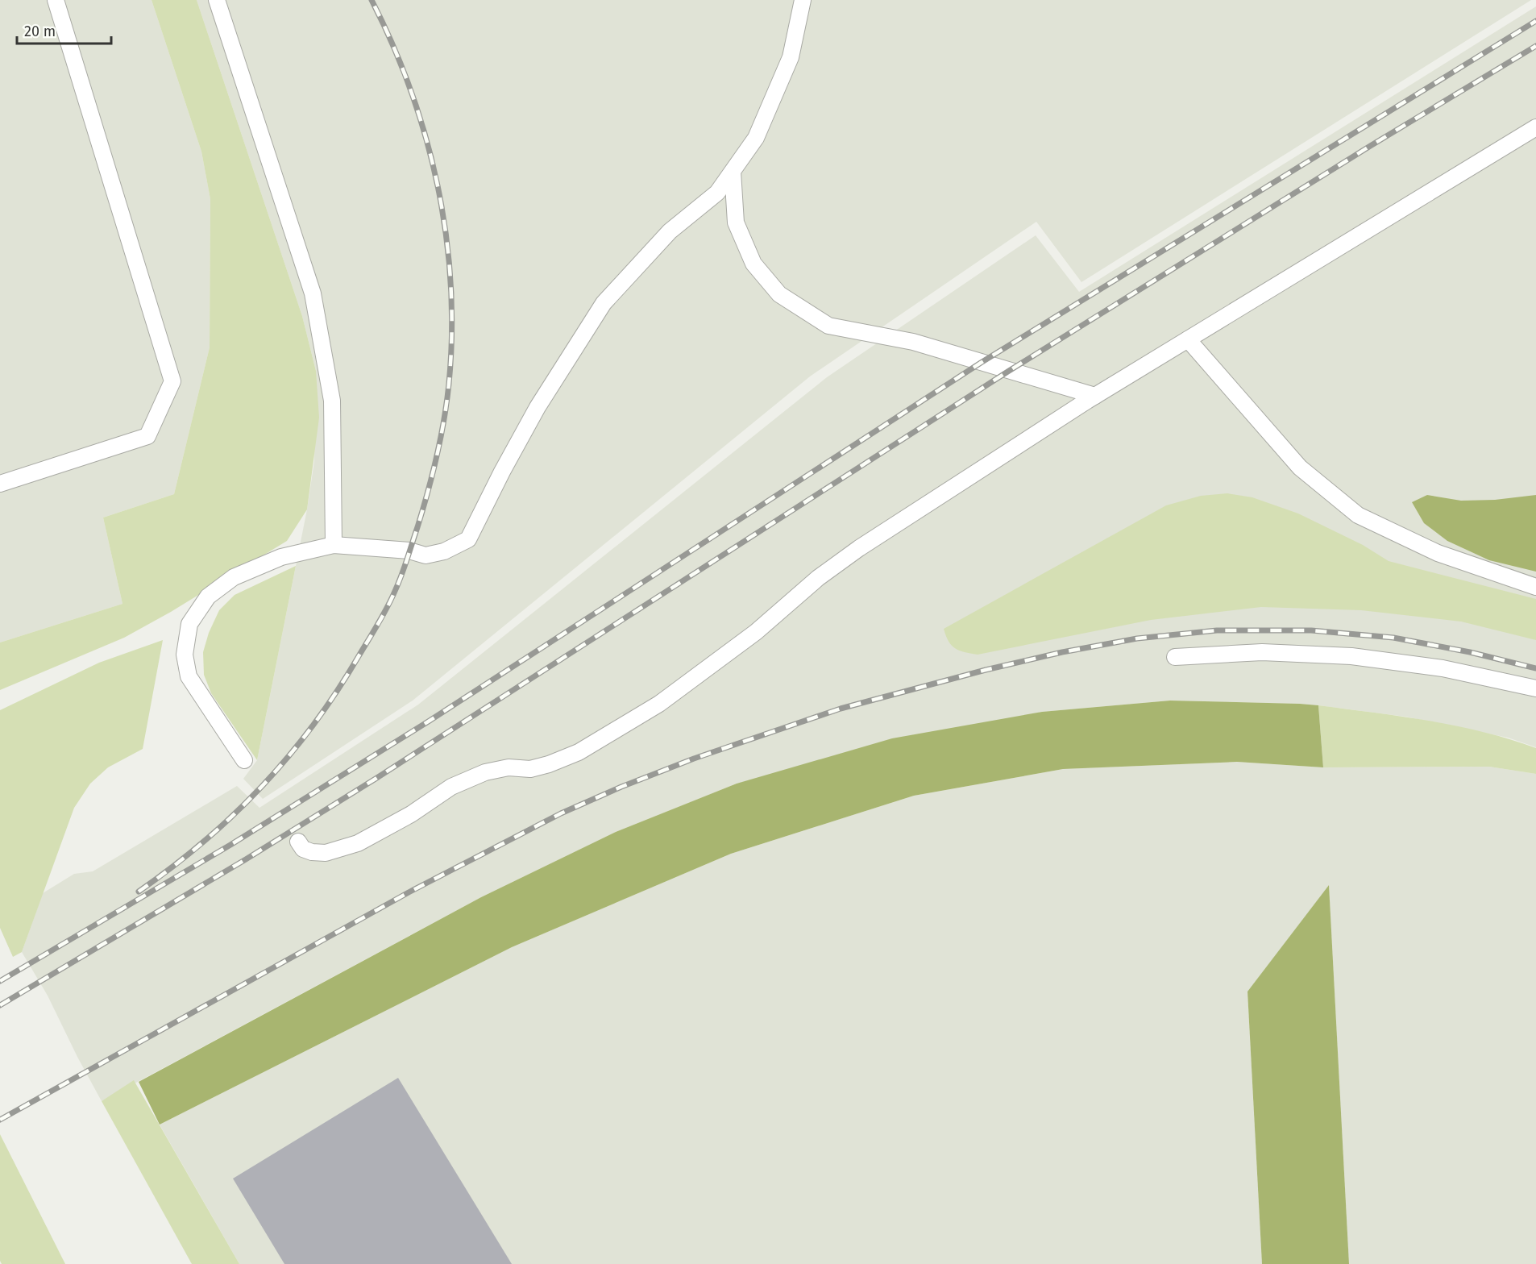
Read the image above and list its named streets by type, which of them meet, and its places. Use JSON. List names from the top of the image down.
{
  "scale_bar": "20 m"
}
